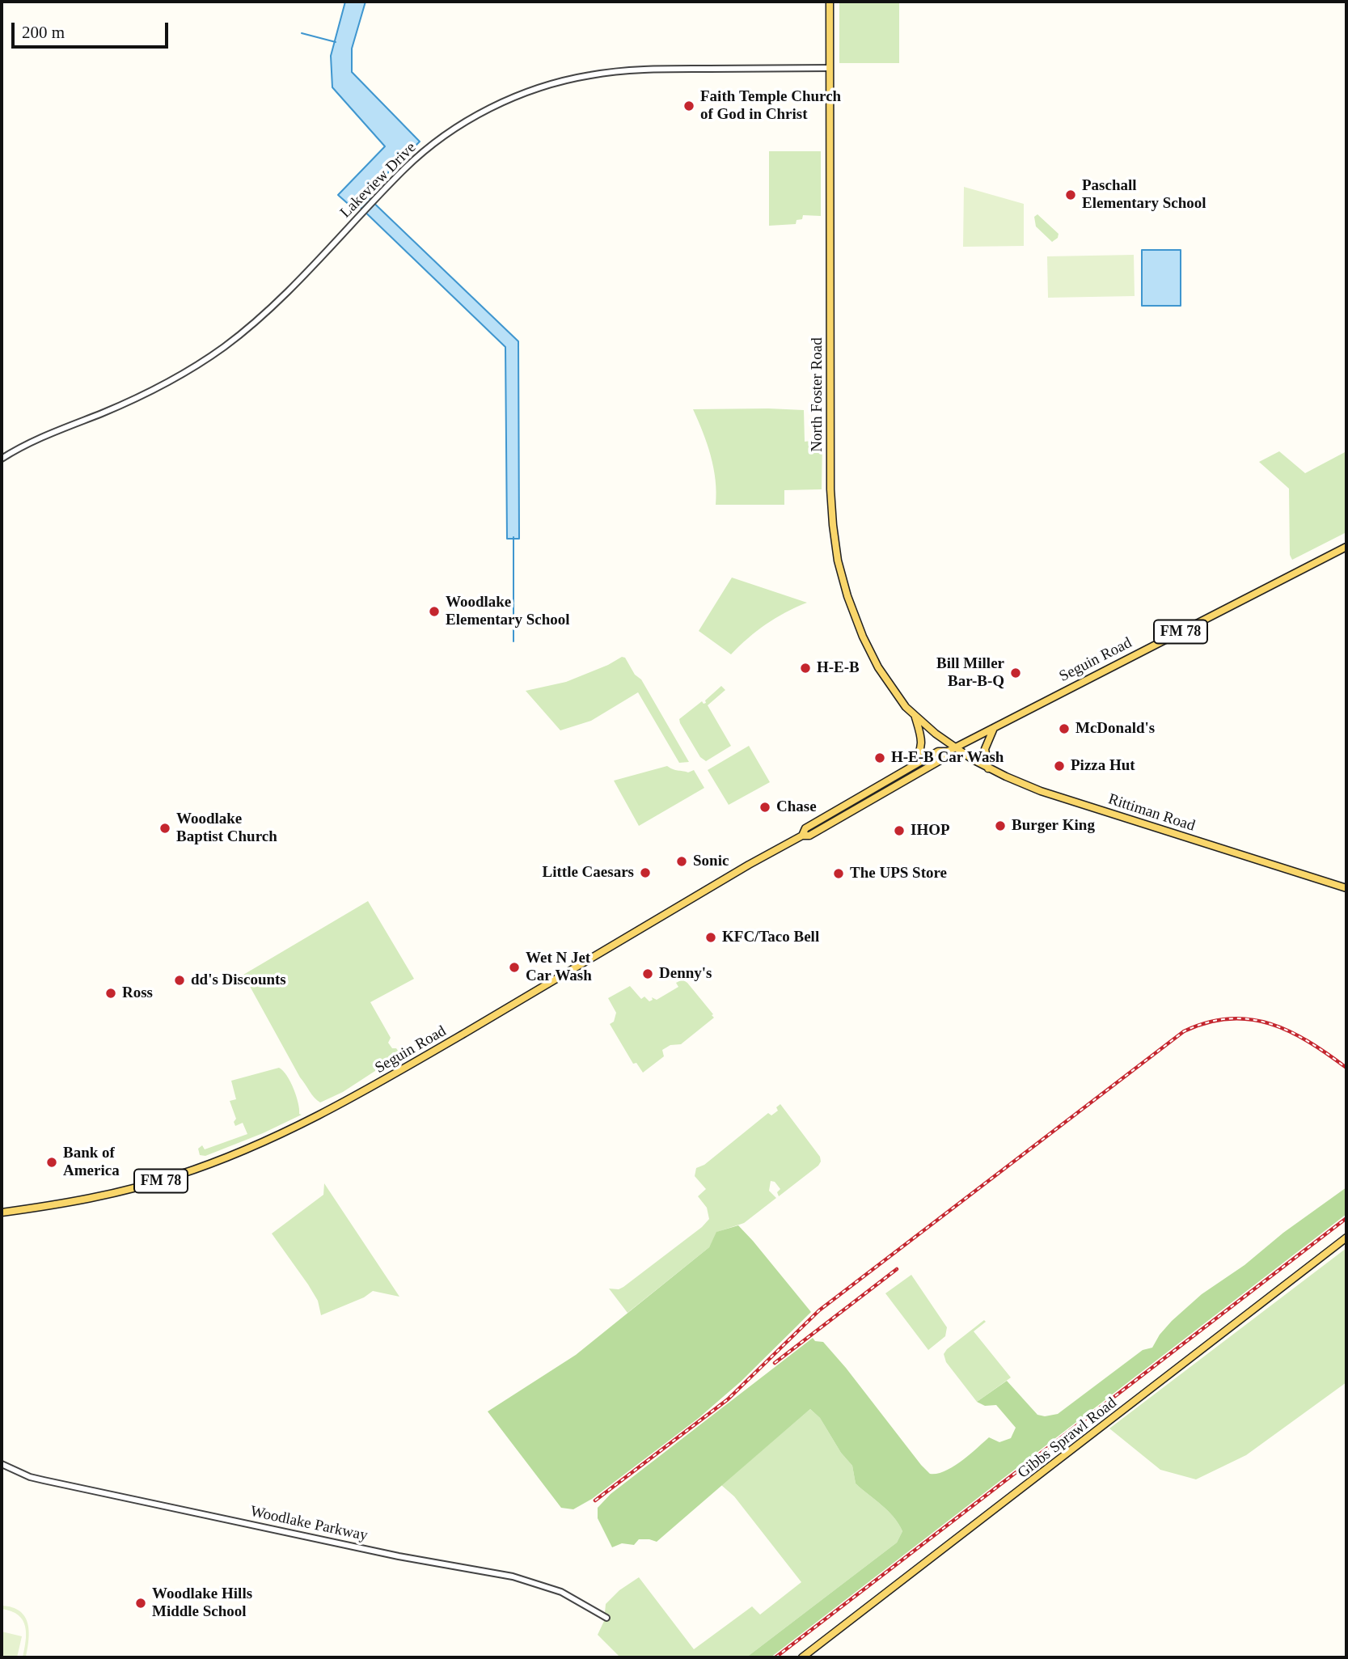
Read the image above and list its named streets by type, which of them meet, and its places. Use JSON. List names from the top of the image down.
{
  "streets": {
    "main road": [
      "North Foster Road",
      "FM 78",
      "Seguin Road",
      "Rittiman Road",
      "Gibbs Sprawl Road"
    ],
    "street": ["Lakeview Drive", "Woodlake Parkway"]
  },
  "crossings": [
    ["Lakeview Drive", "North Foster Road"],
    ["North Foster Road", "Seguin Road"],
    ["North Foster Road", "Rittiman Road"],
    ["Seguin Road", "Rittiman Road"]
  ],
  "places": [
    "Faith Temple Church of God in Christ",
    "Paschall Elementary School",
    "Woodlake Elementary School",
    "H-E-B",
    "Bill Miller Bar-B-Q",
    "McDonald's",
    "H-E-B Car Wash",
    "Pizza Hut",
    "Chase",
    "Burger King",
    "Woodlake Baptist Church",
    "IHOP",
    "Sonic",
    "Little Caesars",
    "The UPS Store",
    "KFC/Taco Bell",
    "Wet N Jet Car Wash",
    "Denny's",
    "dd's Discounts",
    "Ross",
    "Bank of America",
    "Woodlake Hills Middle School"
  ],
  "scale_bar": "200 m"
}
